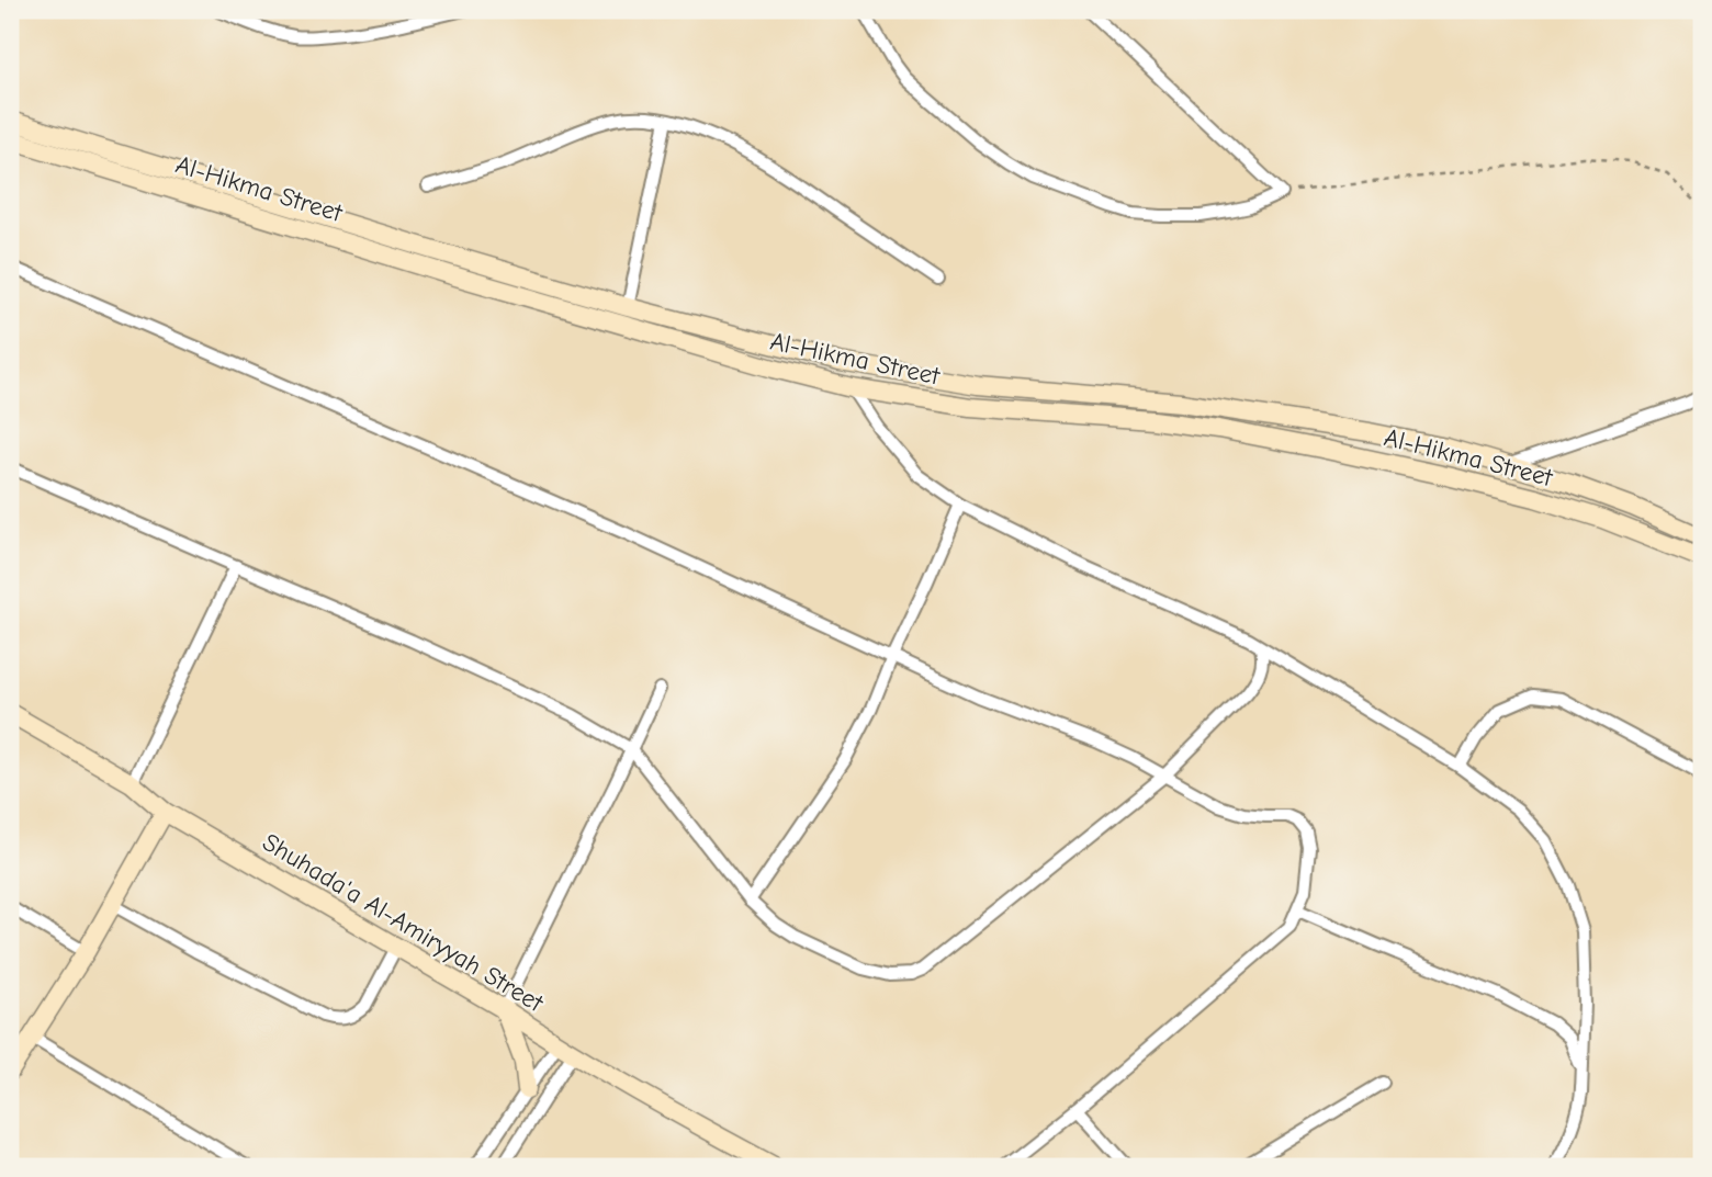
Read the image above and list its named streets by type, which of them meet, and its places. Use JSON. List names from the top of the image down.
{
  "streets": {
    "street": ["Al-Hikma Street", "Shuhada'a Al-Amiryyah Street"]
  }
}
